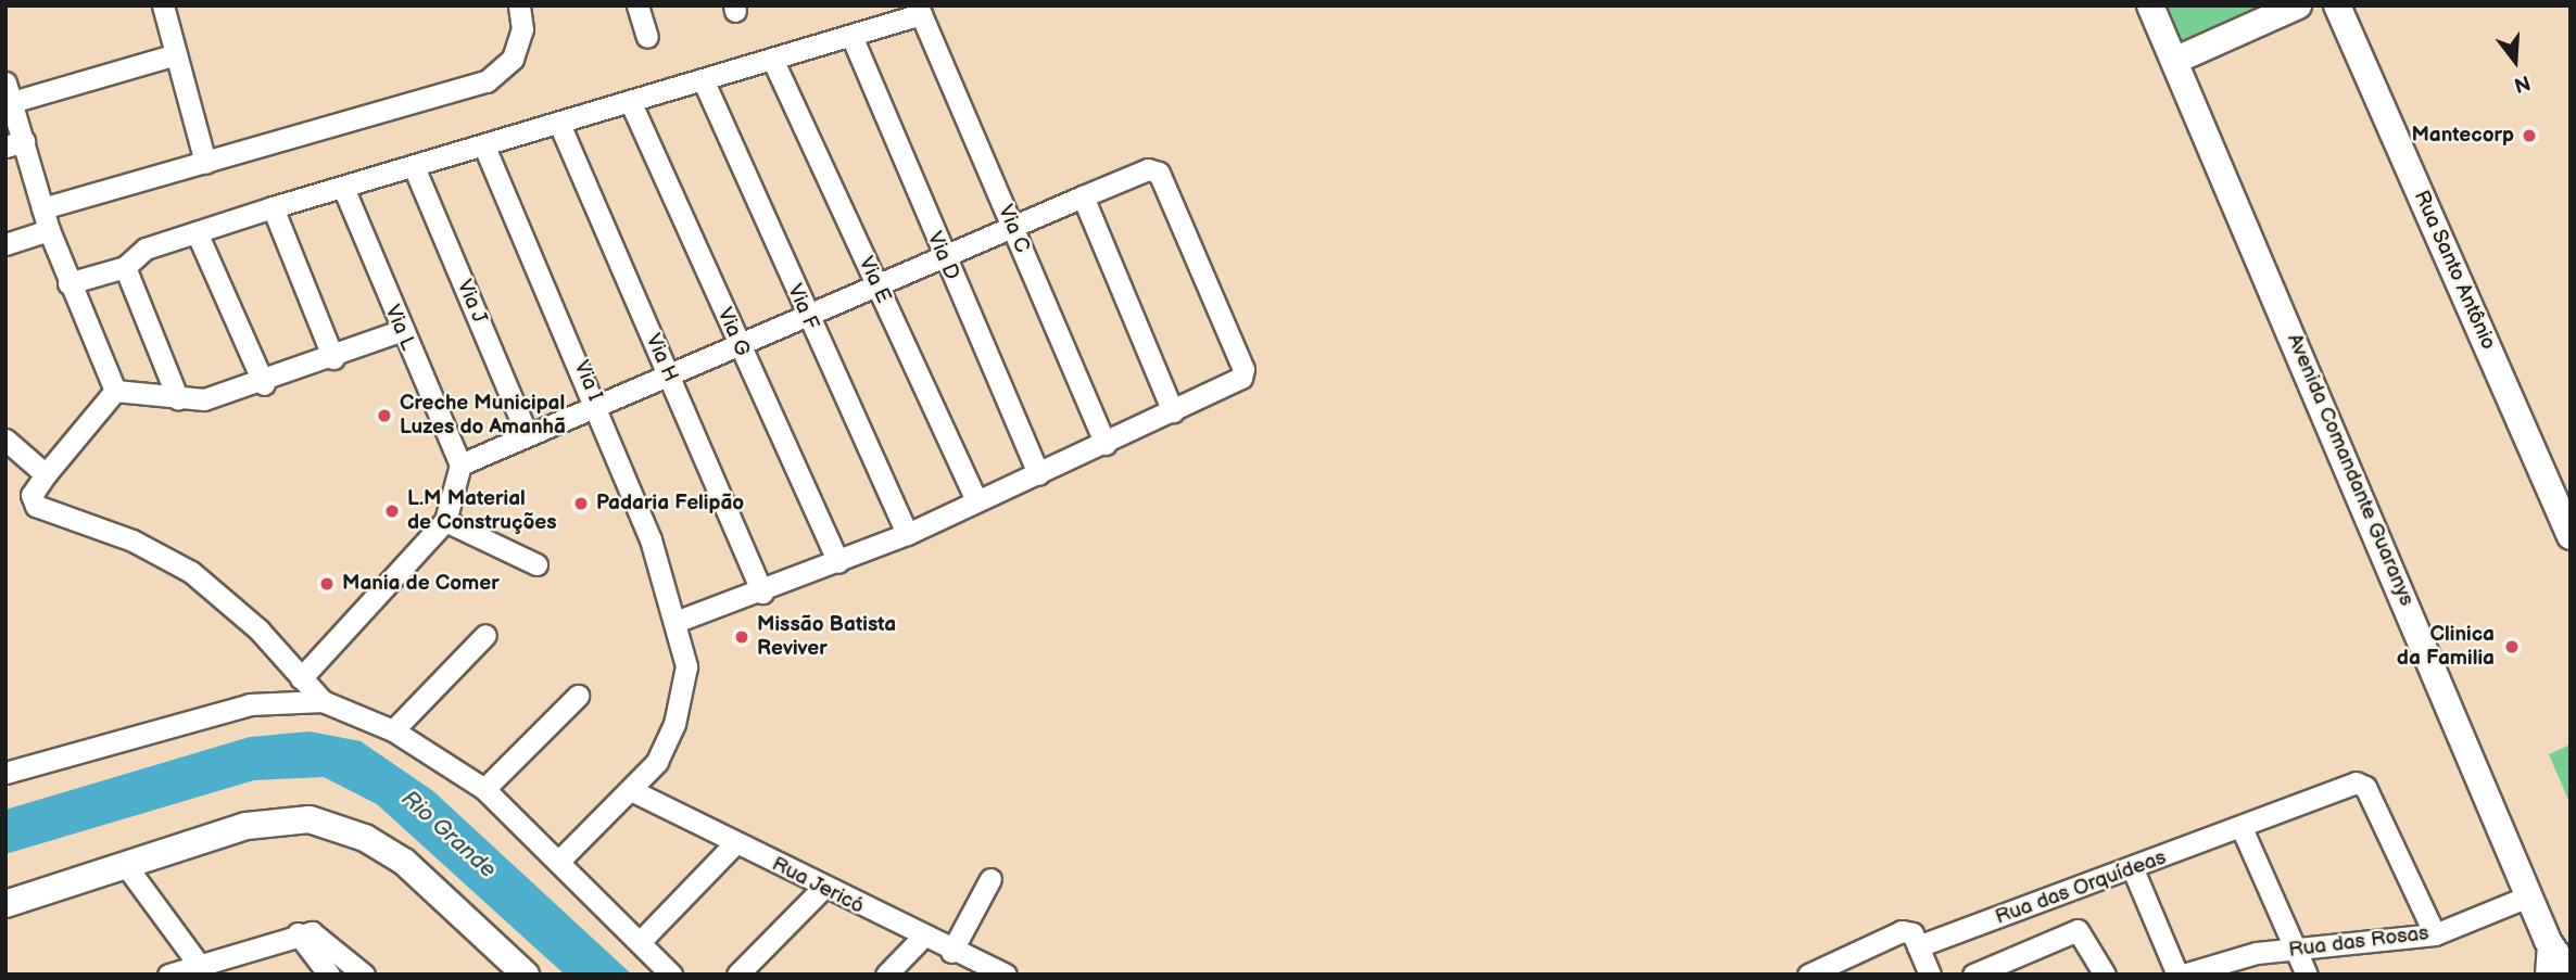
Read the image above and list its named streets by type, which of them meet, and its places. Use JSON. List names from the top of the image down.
{
  "streets": {
    "street": [
      "Via C",
      "Via D",
      "Rua Santo Antônio",
      "Via E",
      "Via J",
      "Via F",
      "Via L",
      "Via G",
      "Via H",
      "Via I",
      "Avenida Comandante Guaranys",
      "Rua Jericó",
      "Rua das Orquídeas",
      "Rua das Rosas"
    ]
  },
  "crossings": [
    ["Via C", "Via D"],
    ["Via I", "Rua Jericó"],
    ["Avenida Comandante Guaranys", "Rua das Rosas"],
    ["Rua das Orquídeas", "Rua das Rosas"]
  ],
  "water": ["Rio Grande"],
  "places": [
    "Mantecorp",
    "Creche Municipal Luzes do Amanhã",
    "Padaria Felipão",
    "L.M Material de Construções",
    "Mania de Comer",
    "Missão Batista Reviver",
    "Clinica da Familia"
  ],
  "north": "bottom"
}
